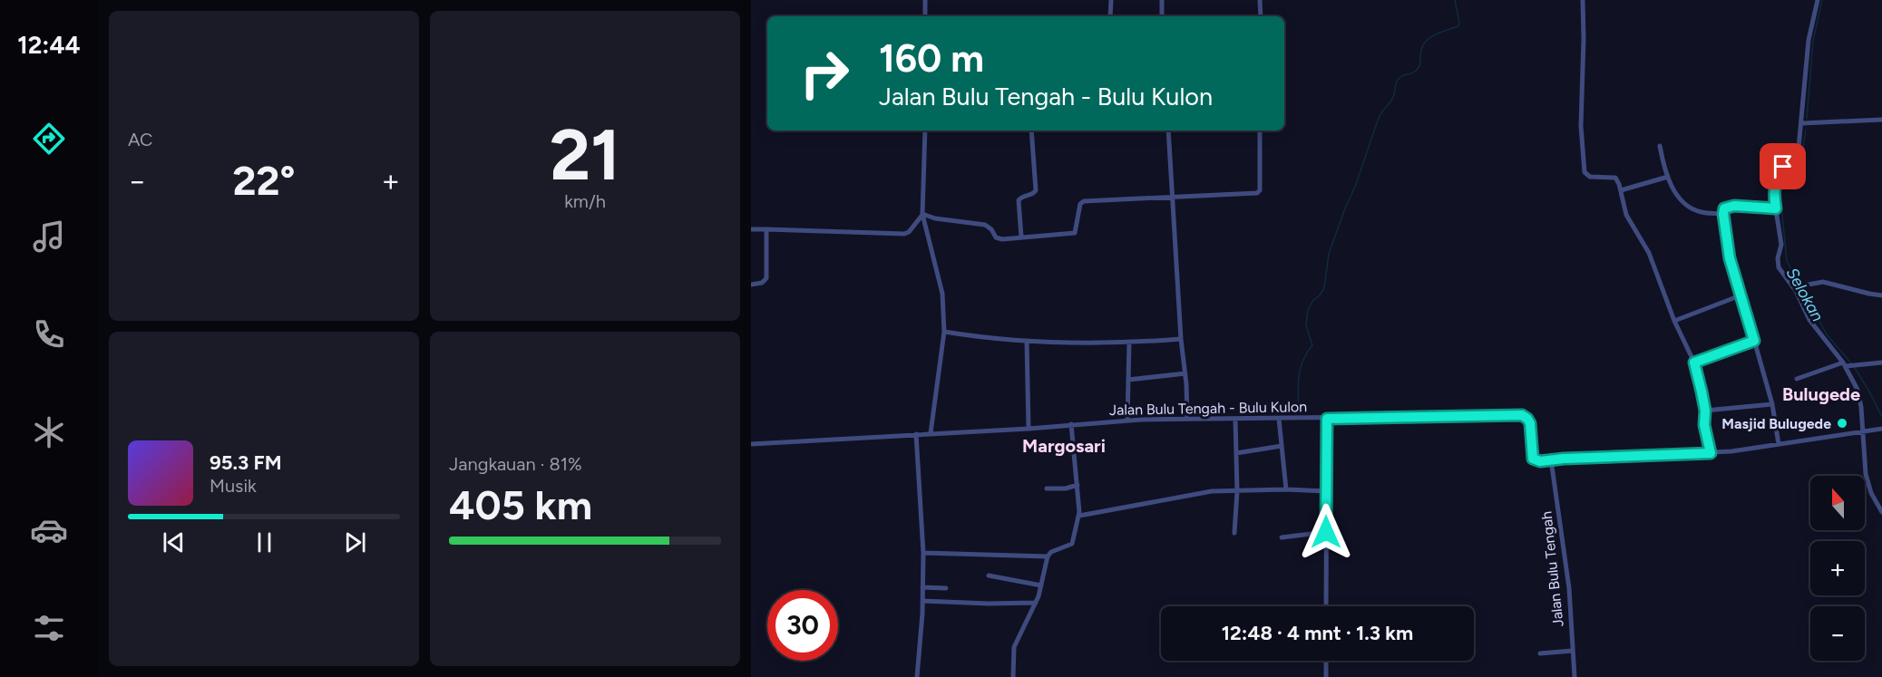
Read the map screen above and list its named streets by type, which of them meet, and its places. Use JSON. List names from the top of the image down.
{
  "streets": {
    "street": ["Jalan Bulu Tengah - Bulu Kulon", "Jalan Bulu Tengah"]
  },
  "crossings": [
    ["Jalan Bulu Tengah - Bulu Kulon", "Jalan Bulu Tengah"]
  ],
  "districts": ["Bulugede", "Margosari"],
  "water": ["Selokan"],
  "places": ["Masjid Bulugede"],
  "north": "top",
  "page": {
    "tabs": "12:44",
    "tile": [
      "AC",
      ["21", "km/h"],
      ["Jangkauan · 81%", "405 km"]
    ],
    "turn": ["160 m", "Jalan Bulu Tengah - Bulu Kulon"],
    "heat": ["−", "22°", "+"],
    "song": ["95.3 FM", "Musik"],
    "map_buttons": ["+", "−"],
    "limit": "30",
    "trip": "12:48 · 4 mnt · 1.3 km"
  }
}
